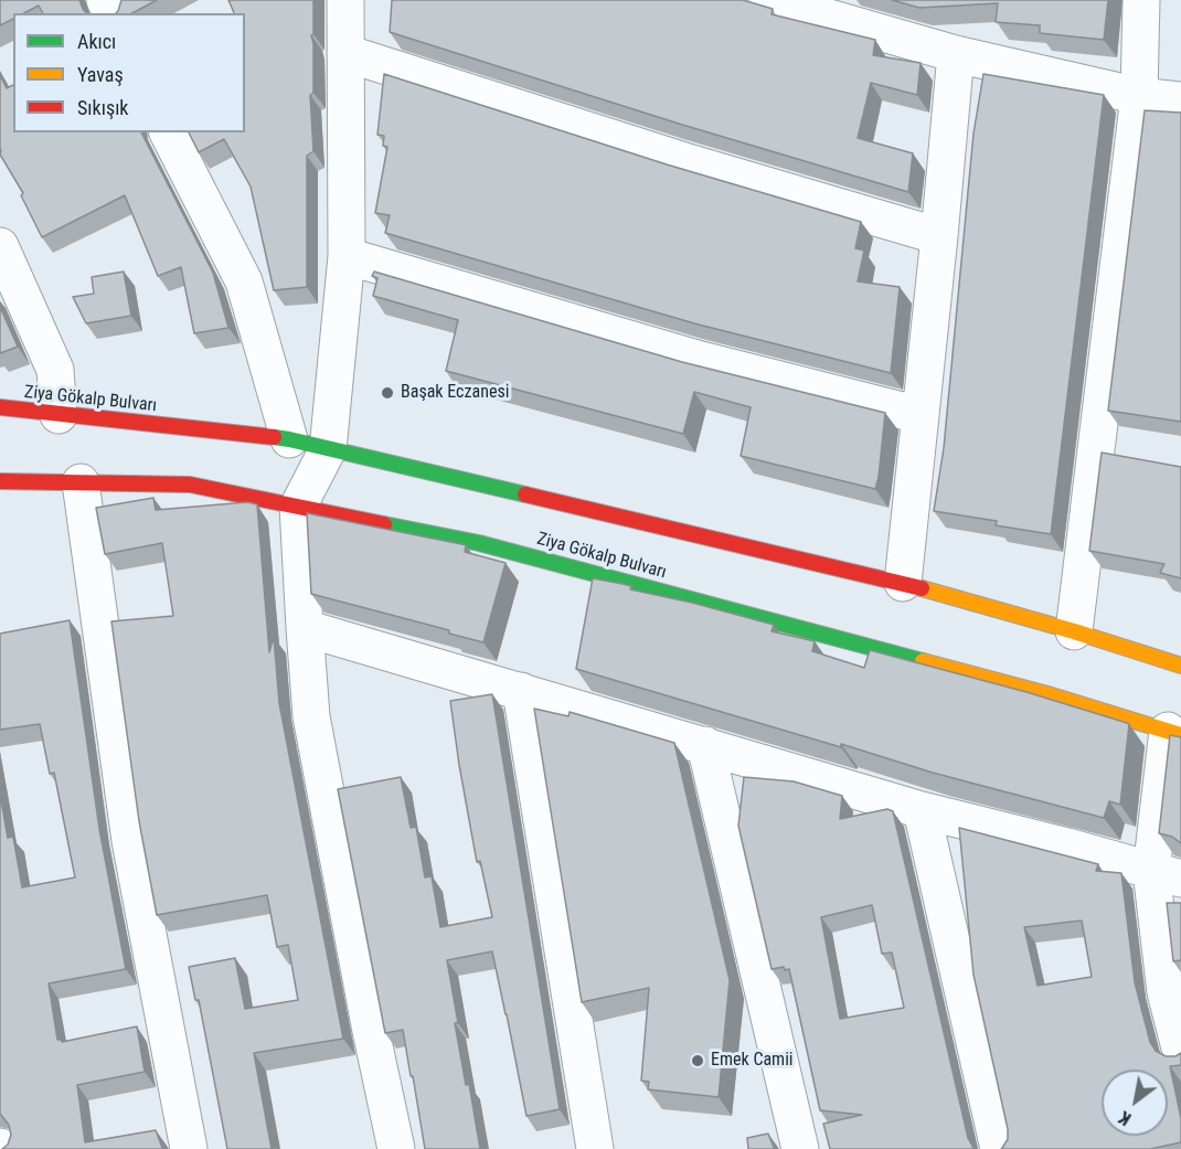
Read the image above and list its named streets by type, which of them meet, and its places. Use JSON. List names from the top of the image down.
{
  "streets": {
    "main road": ["Ziya Gökalp Bulvarı"]
  },
  "places": ["Başak Eczanesi", "Emek Camii"],
  "legend": ["Akıcı", "Yavaş", "Sıkışık"],
  "north": "bottom left"
}
